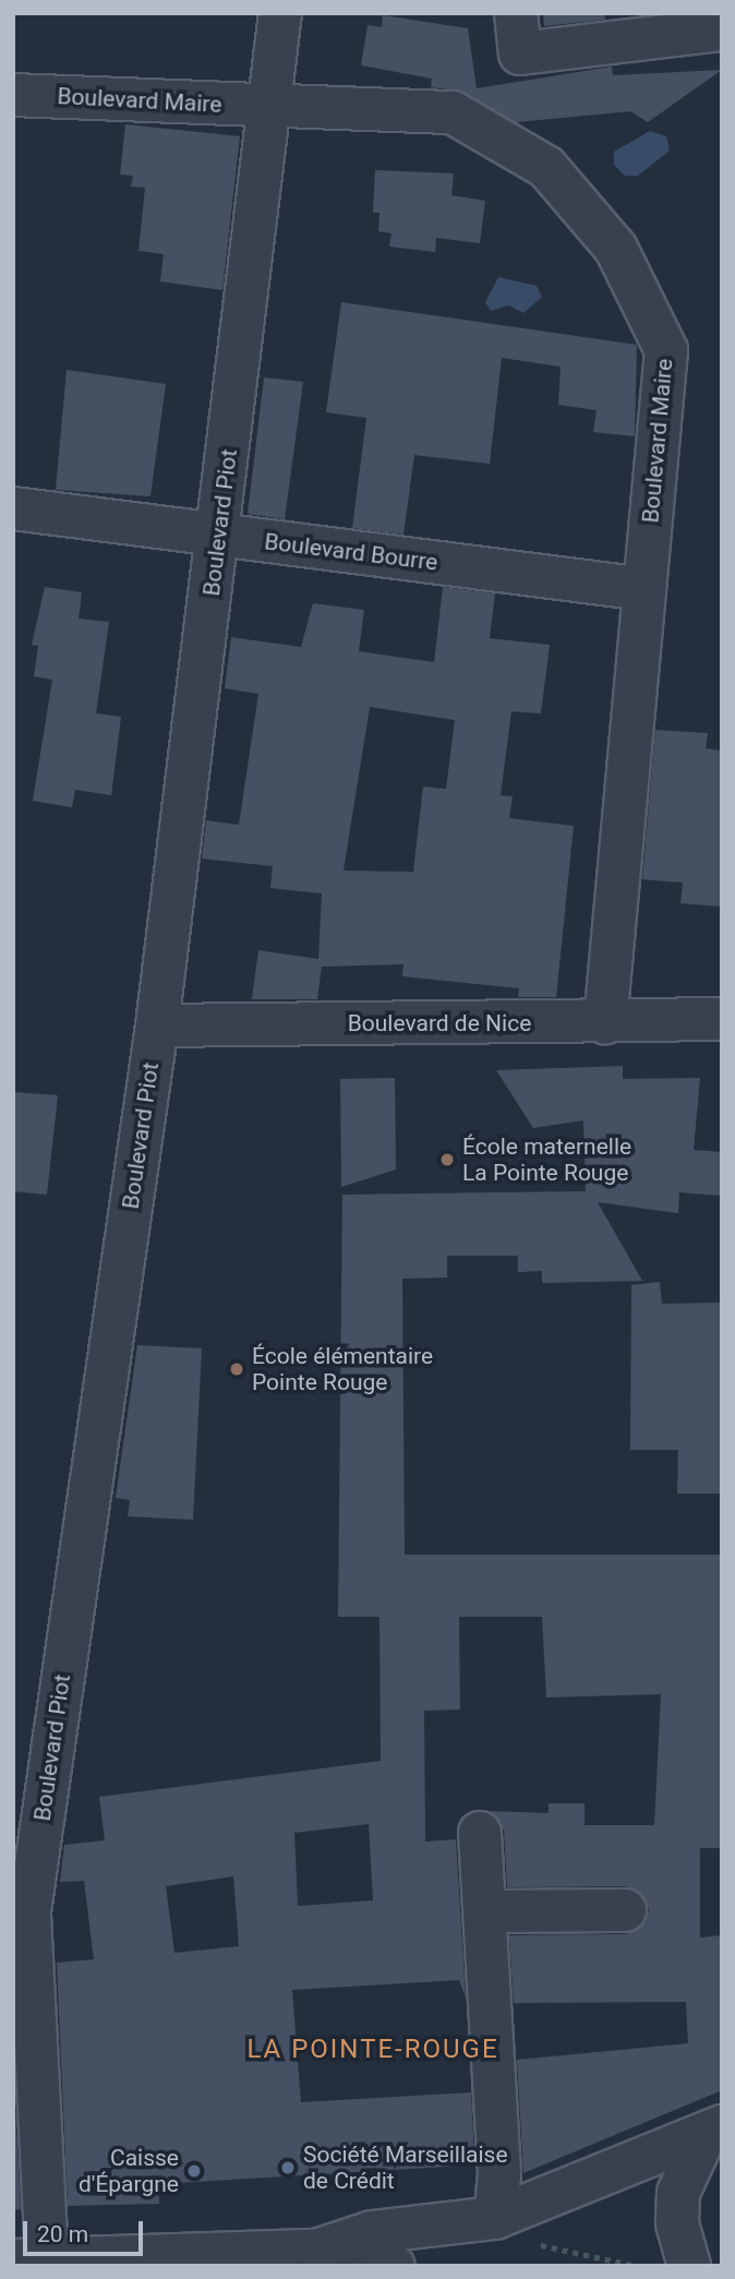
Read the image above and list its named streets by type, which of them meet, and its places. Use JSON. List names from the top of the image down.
{
  "streets": {
    "street": [
      "Boulevard Maire",
      "Boulevard Piot",
      "Boulevard Bourre",
      "Boulevard de Nice"
    ]
  },
  "crossings": [
    ["Boulevard Maire", "Boulevard Piot"],
    ["Boulevard Maire", "Boulevard Bourre"],
    ["Boulevard Maire", "Boulevard de Nice"],
    ["Boulevard Piot", "Boulevard Bourre"],
    ["Boulevard Piot", "Boulevard de Nice"]
  ],
  "districts": ["LA POINTE-ROUGE"],
  "places": [
    "École maternelle La Pointe Rouge",
    "École élémentaire Pointe Rouge",
    "Société Marseillaise de Crédit",
    "Caisse d'Épargne"
  ],
  "scale_bar": "20 m"
}
